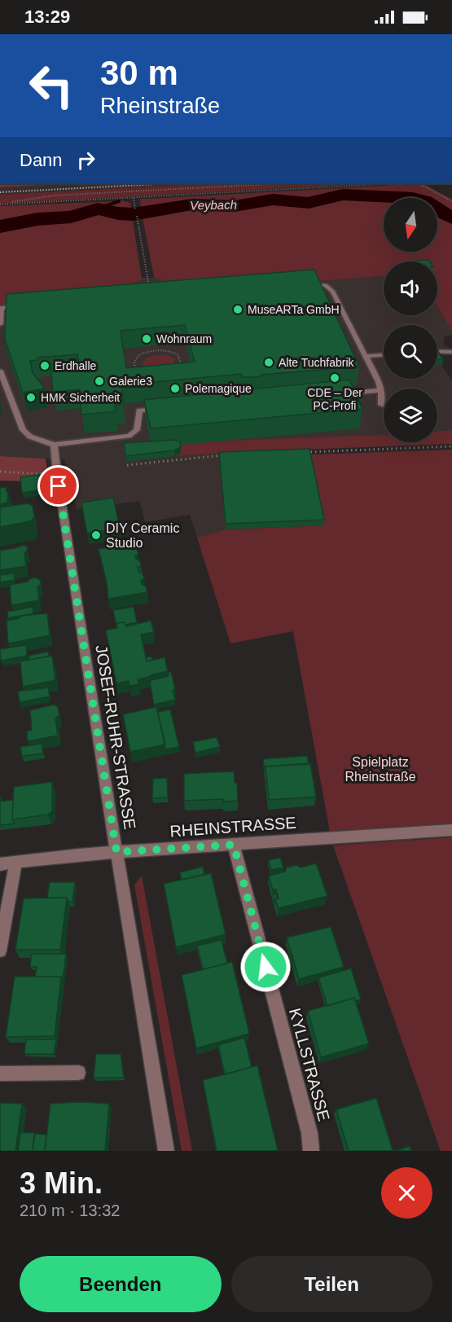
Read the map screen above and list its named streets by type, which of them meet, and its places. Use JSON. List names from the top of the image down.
{
  "streets": {
    "street": ["JOSEF-RUHR-STRASSE", "RHEINSTRASSE", "KYLLSTRASSE"]
  },
  "crossings": [
    ["JOSEF-RUHR-STRASSE", "RHEINSTRASSE"],
    ["RHEINSTRASSE", "KYLLSTRASSE"]
  ],
  "water": ["Veybach"],
  "parks": ["Spielplatz Rheinstraße"],
  "places": [
    "MuseARTa GmbH",
    "Wohnraum",
    "Alte Tuchfabrik",
    "Erdhalle",
    "CDE – Der PC-Profi",
    "Galerie3",
    "Polemagique",
    "HMK Sicherheit",
    "DIY Ceramic Studio"
  ],
  "north": "bottom",
  "page": {
    "status": "13:29",
    "turn": ["30 m", "Rheinstraße"],
    "then": "Dann",
    "heading": ["3 Min.", "210 m · 13:32"],
    "buttons": ["Beenden", "Teilen"]
  }
}
